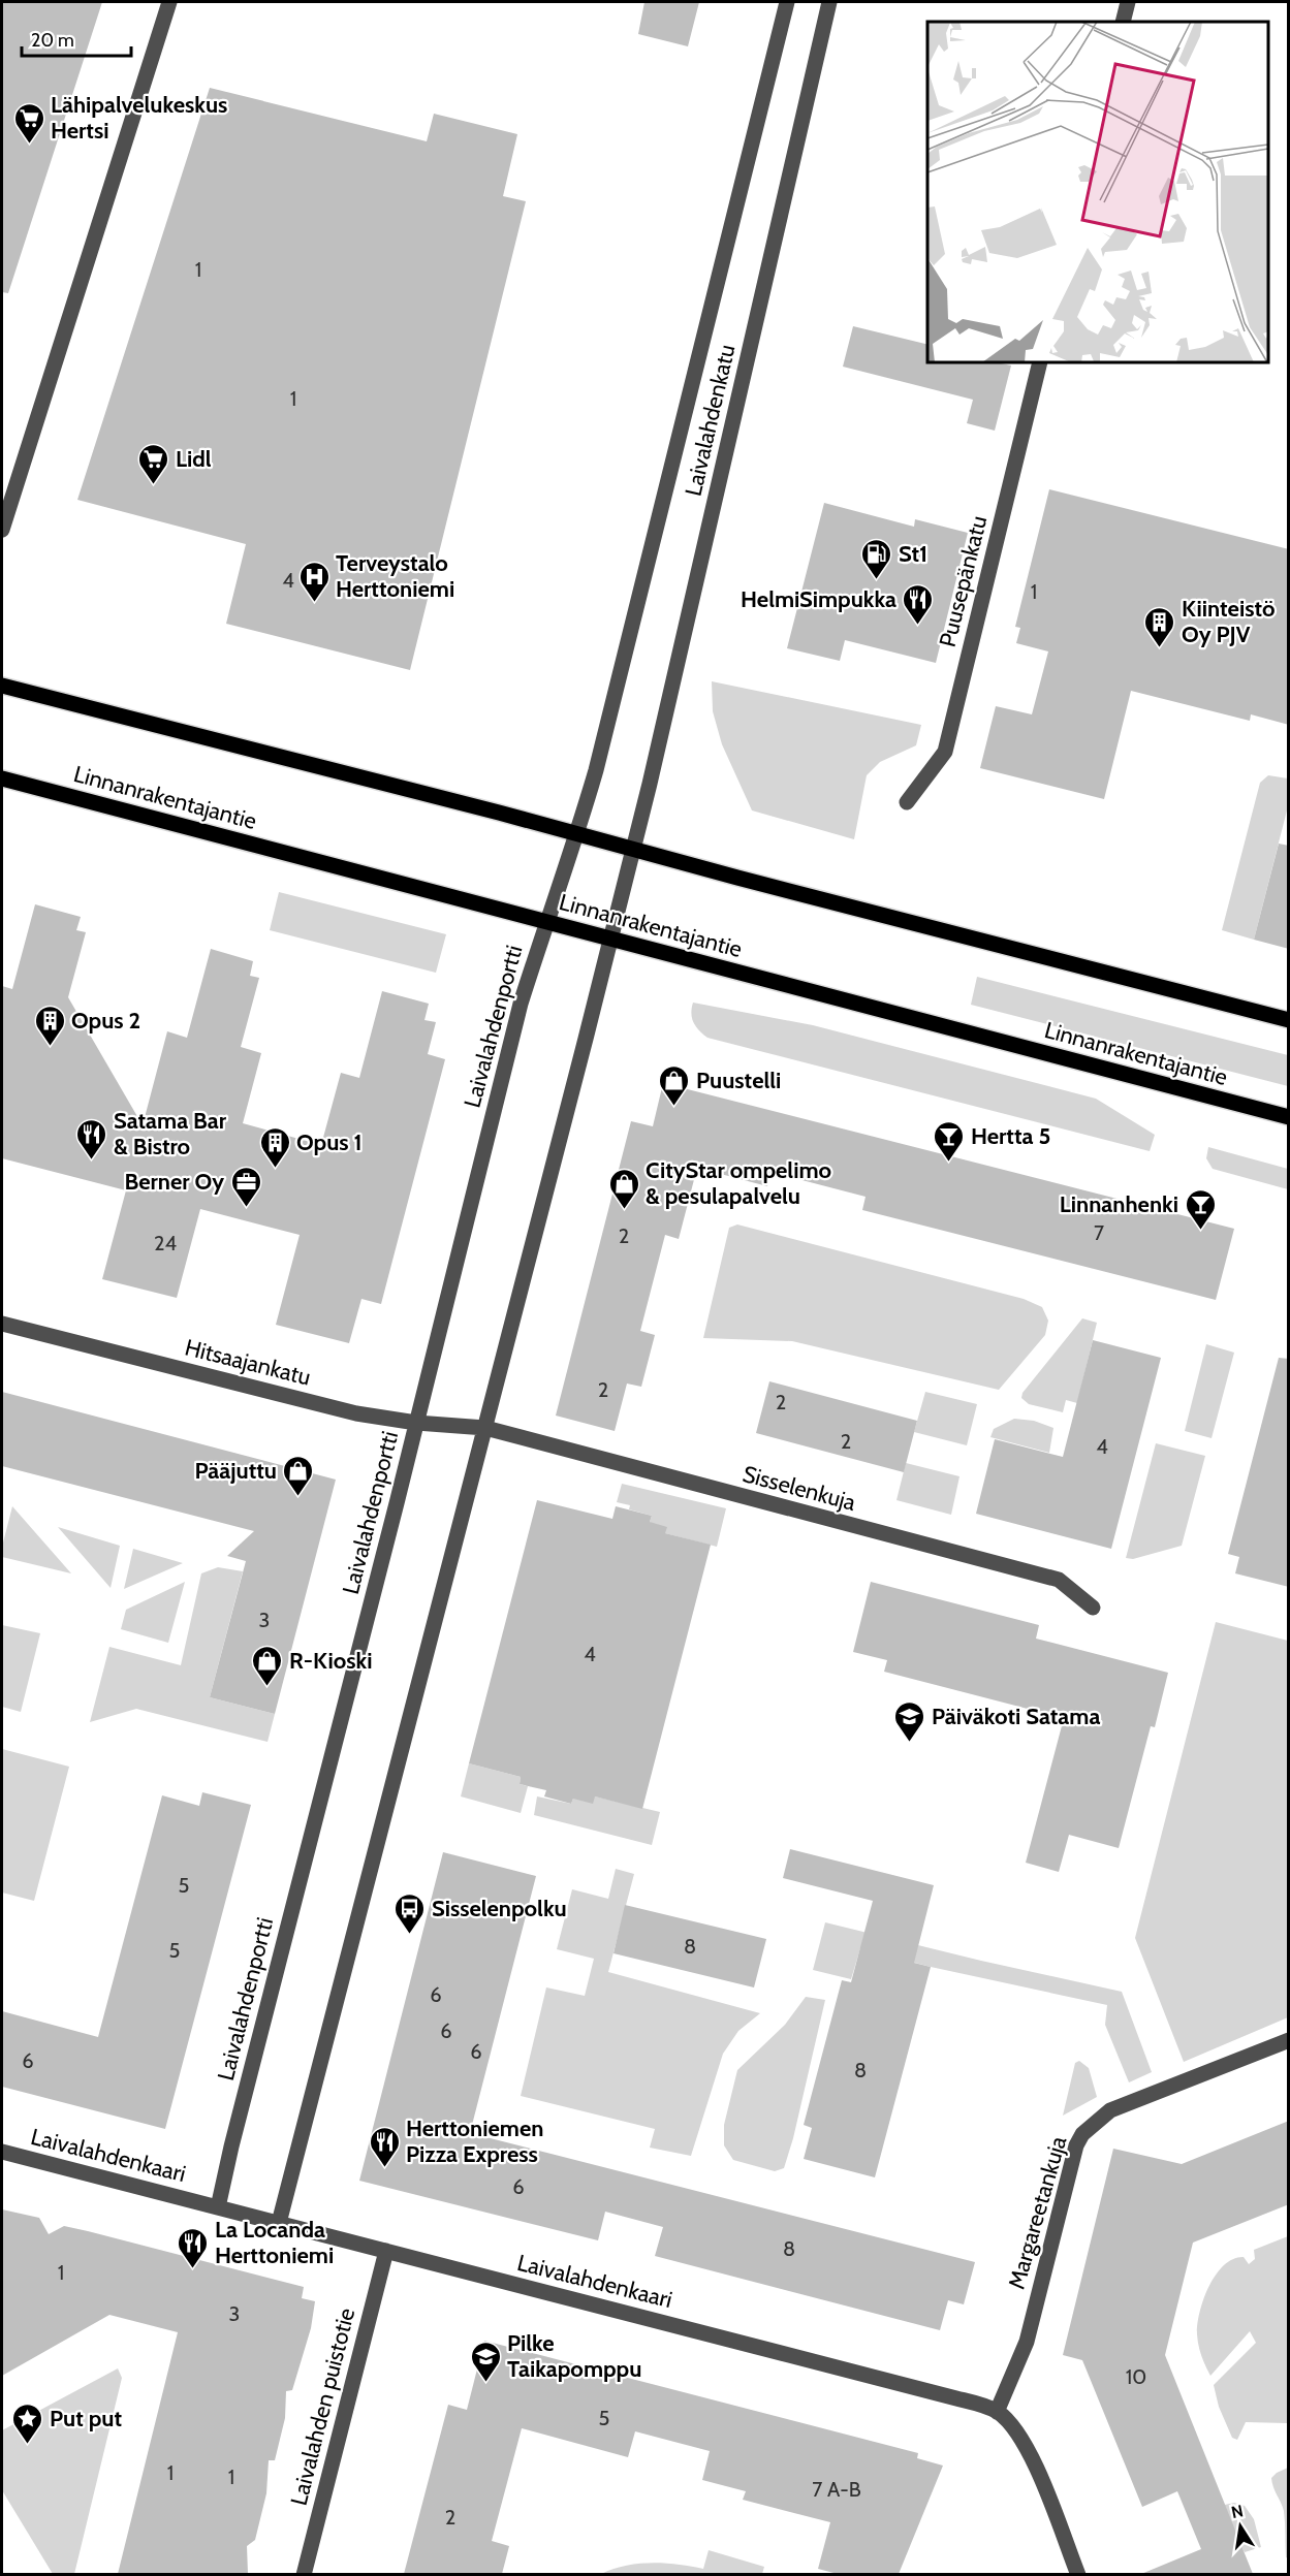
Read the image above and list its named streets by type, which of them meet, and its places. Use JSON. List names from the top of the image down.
{
  "streets": {
    "main road": ["Linnanrakentajantie"],
    "street": [
      "Laivalahdenkatu",
      "Puusepänkatu",
      "Laivalahdenportti",
      "Hitsaajankatu",
      "Sisselenkuja",
      "Laivalahdenkaari",
      "Margareetankuja",
      "Laivalahden puistotie"
    ]
  },
  "crossings": [
    ["Laivalahdenkatu", "Laivalahdenportti"],
    ["Linnanrakentajantie", "Laivalahdenportti"],
    ["Laivalahdenportti", "Hitsaajankatu"],
    ["Laivalahdenportti", "Laivalahdenkaari"],
    ["Hitsaajankatu", "Sisselenkuja"],
    ["Laivalahdenkaari", "Margareetankuja"],
    ["Laivalahdenkaari", "Laivalahden puistotie"]
  ],
  "places": {
    "supermarket": ["Lähipalvelukeskus Hertsi", "Lidl"],
    "fuel station": ["St1"],
    "hospital": ["Terveystalo Herttoniemi"],
    "restaurant": [
      "HelmiSimpukka",
      "Satama Bar & Bistro",
      "Herttoniemen Pizza Express",
      "La Locanda Herttoniemi"
    ],
    "building": ["Kiinteistö Oy PJV", "Opus 2", "Opus 1"],
    "shop": [
      "Puustelli",
      "CityStar ompelimo & pesulapalvelu",
      "Pääjuttu",
      "R-Kioski"
    ],
    "bar": ["Hertta 5", "Linnanhenki"],
    "office": ["Berner Oy"],
    "school or university": ["Päiväkoti Satama", "Pilke Taikapomppu"],
    "bus stop": ["Sisselenpolku"],
    "place": ["Put put"]
  },
  "house_numbers": [
    "1",
    "1",
    "4",
    "1",
    "7",
    "2",
    "24",
    "2",
    "2",
    "2",
    "4",
    "3",
    "4",
    "5",
    "8",
    "5",
    "6",
    "6",
    "6",
    "6",
    "8",
    "6",
    "8",
    "1",
    "3",
    "10",
    "5",
    "1",
    "1",
    "7 A-B",
    "2"
  ],
  "scale_bar": "20 m",
  "north": "top"
}
